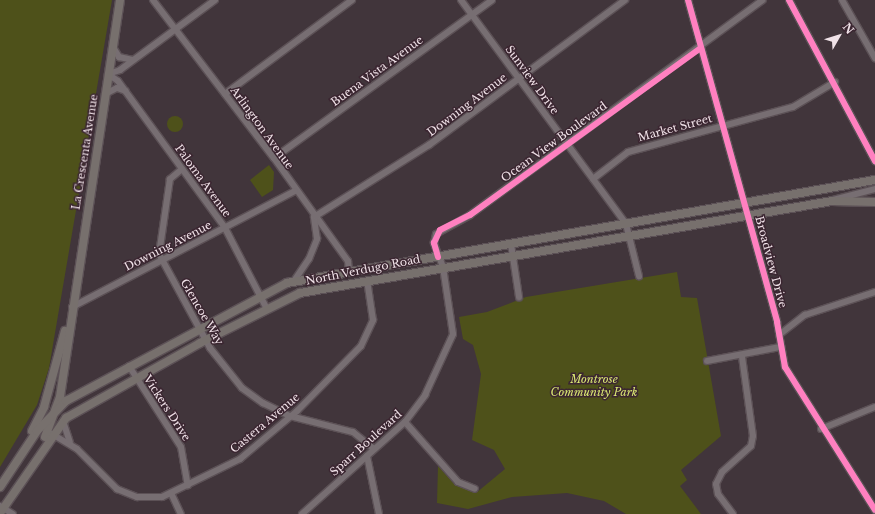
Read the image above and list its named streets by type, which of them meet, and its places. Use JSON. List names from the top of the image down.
{
  "streets": {
    "main road": ["La Crescenta Avenue", "North Verdugo Road"],
    "street": [
      "Buena Vista Avenue",
      "Sunview Drive",
      "Downing Avenue",
      "Arlington Avenue",
      "Market Street",
      "Ocean View Boulevard",
      "Paloma Avenue",
      "Broadview Drive",
      "Glencoe Way",
      "Vickers Drive",
      "Castera Avenue",
      "Sparr Boulevard"
    ]
  },
  "crossings": [
    ["Buena Vista Avenue", "Sunview Drive"],
    ["Buena Vista Avenue", "Arlington Avenue"],
    ["Sunview Drive", "Downing Avenue"],
    ["Sunview Drive", "Market Street"],
    ["Sunview Drive", "Ocean View Boulevard"],
    ["Sunview Drive", "North Verdugo Road"],
    ["Downing Avenue", "Arlington Avenue"],
    ["Downing Avenue", "La Crescenta Avenue"],
    ["Downing Avenue", "Paloma Avenue"],
    ["Downing Avenue", "Glencoe Way"],
    ["Arlington Avenue", "North Verdugo Road"],
    ["Market Street", "Broadview Drive"],
    ["Ocean View Boulevard", "Broadview Drive"],
    ["Ocean View Boulevard", "North Verdugo Road"],
    ["Ocean View Boulevard", "Sparr Boulevard"],
    ["La Crescenta Avenue", "Paloma Avenue"],
    ["La Crescenta Avenue", "North Verdugo Road"],
    ["Paloma Avenue", "North Verdugo Road"],
    ["Paloma Avenue", "Glencoe Way"],
    ["Broadview Drive", "North Verdugo Road"],
    ["North Verdugo Road", "Glencoe Way"],
    ["North Verdugo Road", "Vickers Drive"],
    ["North Verdugo Road", "Castera Avenue"],
    ["Glencoe Way", "Castera Avenue"],
    ["Glencoe Way", "Sparr Boulevard"],
    ["Vickers Drive", "Castera Avenue"]
  ],
  "parks": ["Montrose Community Park"],
  "north": "top right"
}
